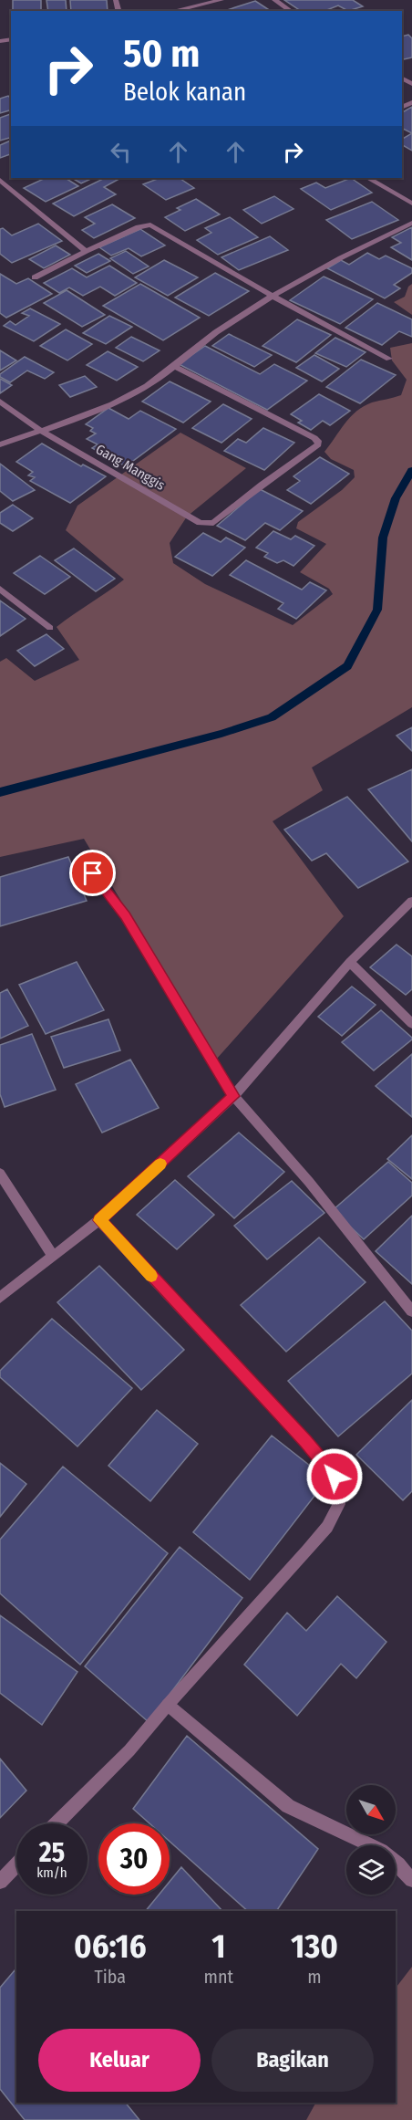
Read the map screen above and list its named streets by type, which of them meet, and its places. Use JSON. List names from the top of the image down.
{
  "streets": {
    "street": ["Gang Manggis"]
  },
  "north": "bottom right",
  "page": {
    "turn": ["50 m", "Belok kanan"],
    "speed": "25 km/h",
    "limit": "30",
    "eta": [
      "06:16",
      "Tiba",
      "1",
      "mnt",
      "130",
      "m"
    ],
    "buttons": ["Keluar", "Bagikan"]
  }
}
